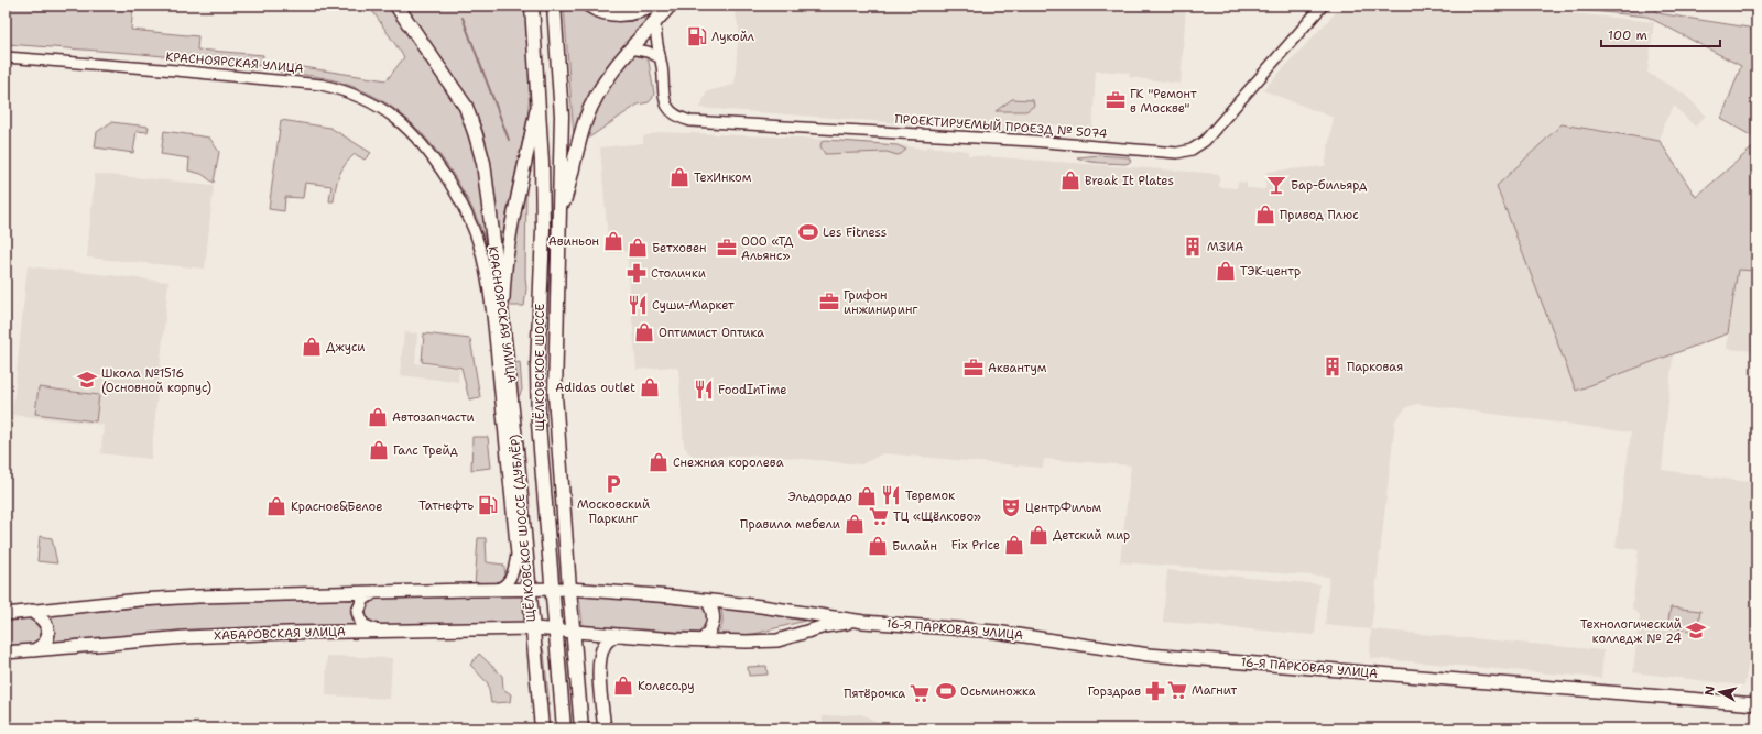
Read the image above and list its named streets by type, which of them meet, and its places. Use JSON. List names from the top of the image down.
{
  "streets": {
    "main road": [
      "ЩЁЛКОВСКОЕ ШОССЕ",
      "ЩЁЛКОВСКОЕ ШОССЕ (ДУБЛЁР)",
      "16-Я ПАРКОВАЯ УЛИЦА",
      "ХАБАРОВСКАЯ УЛИЦА"
    ],
    "street": ["КРАСНОЯРСКАЯ УЛИЦА", "ПРОЕКТИРУЕМЫЙ ПРОЕЗД № 5074"]
  },
  "crossings": [
    ["ЩЁЛКОВСКОЕ ШОССЕ", "16-Я ПАРКОВАЯ УЛИЦА"],
    ["ЩЁЛКОВСКОЕ ШОССЕ", "ХАБАРОВСКАЯ УЛИЦА"],
    ["ЩЁЛКОВСКОЕ ШОССЕ (ДУБЛЁР)", "ХАБАРОВСКАЯ УЛИЦА"],
    ["16-Я ПАРКОВАЯ УЛИЦА", "ХАБАРОВСКАЯ УЛИЦА"]
  ],
  "places": {
    "fuel station": ["Лукойл", "Татнефть"],
    "office": [
      "ГК \"Ремонт в Москве\"",
      "ООО «ТД Альянс»",
      "Грифон инжиниринг",
      "Аквантум"
    ],
    "shop": [
      "ТехИнком",
      "Break It Plates",
      "Привод Плюс",
      "Авиньон",
      "Бетховен",
      "ТЭК-центр",
      "Оптимист Оптика",
      "Джуси",
      "Adidas outlet",
      "Автозапчасти",
      "Галс Трейд",
      "Снежная королева",
      "Эльдорадо",
      "Красное&Белое",
      "Правила мебели",
      "Детский мир",
      "Fix Price",
      "Билайн",
      "Колесо.ру"
    ],
    "bar": ["Бар-бильярд"],
    "sports": ["Les Fitness", "Осьминожка"],
    "building": ["МЗИА", "Парковая"],
    "pharmacy": ["Столички", "Горздрав"],
    "restaurant": ["Суши-Маркет", "FoodInTime", "Теремок"],
    "school or university": ["Школа №1516 (Основной корпус)", "Технологический колледж № 24"],
    "parking": ["Московский Паркинг"],
    "theatre": ["ЦентрФильм"],
    "supermarket": ["ТЦ «Щёлково»", "Магнит", "Пятёрочка"]
  },
  "scale_bar": "100 m",
  "north": "left"
}
